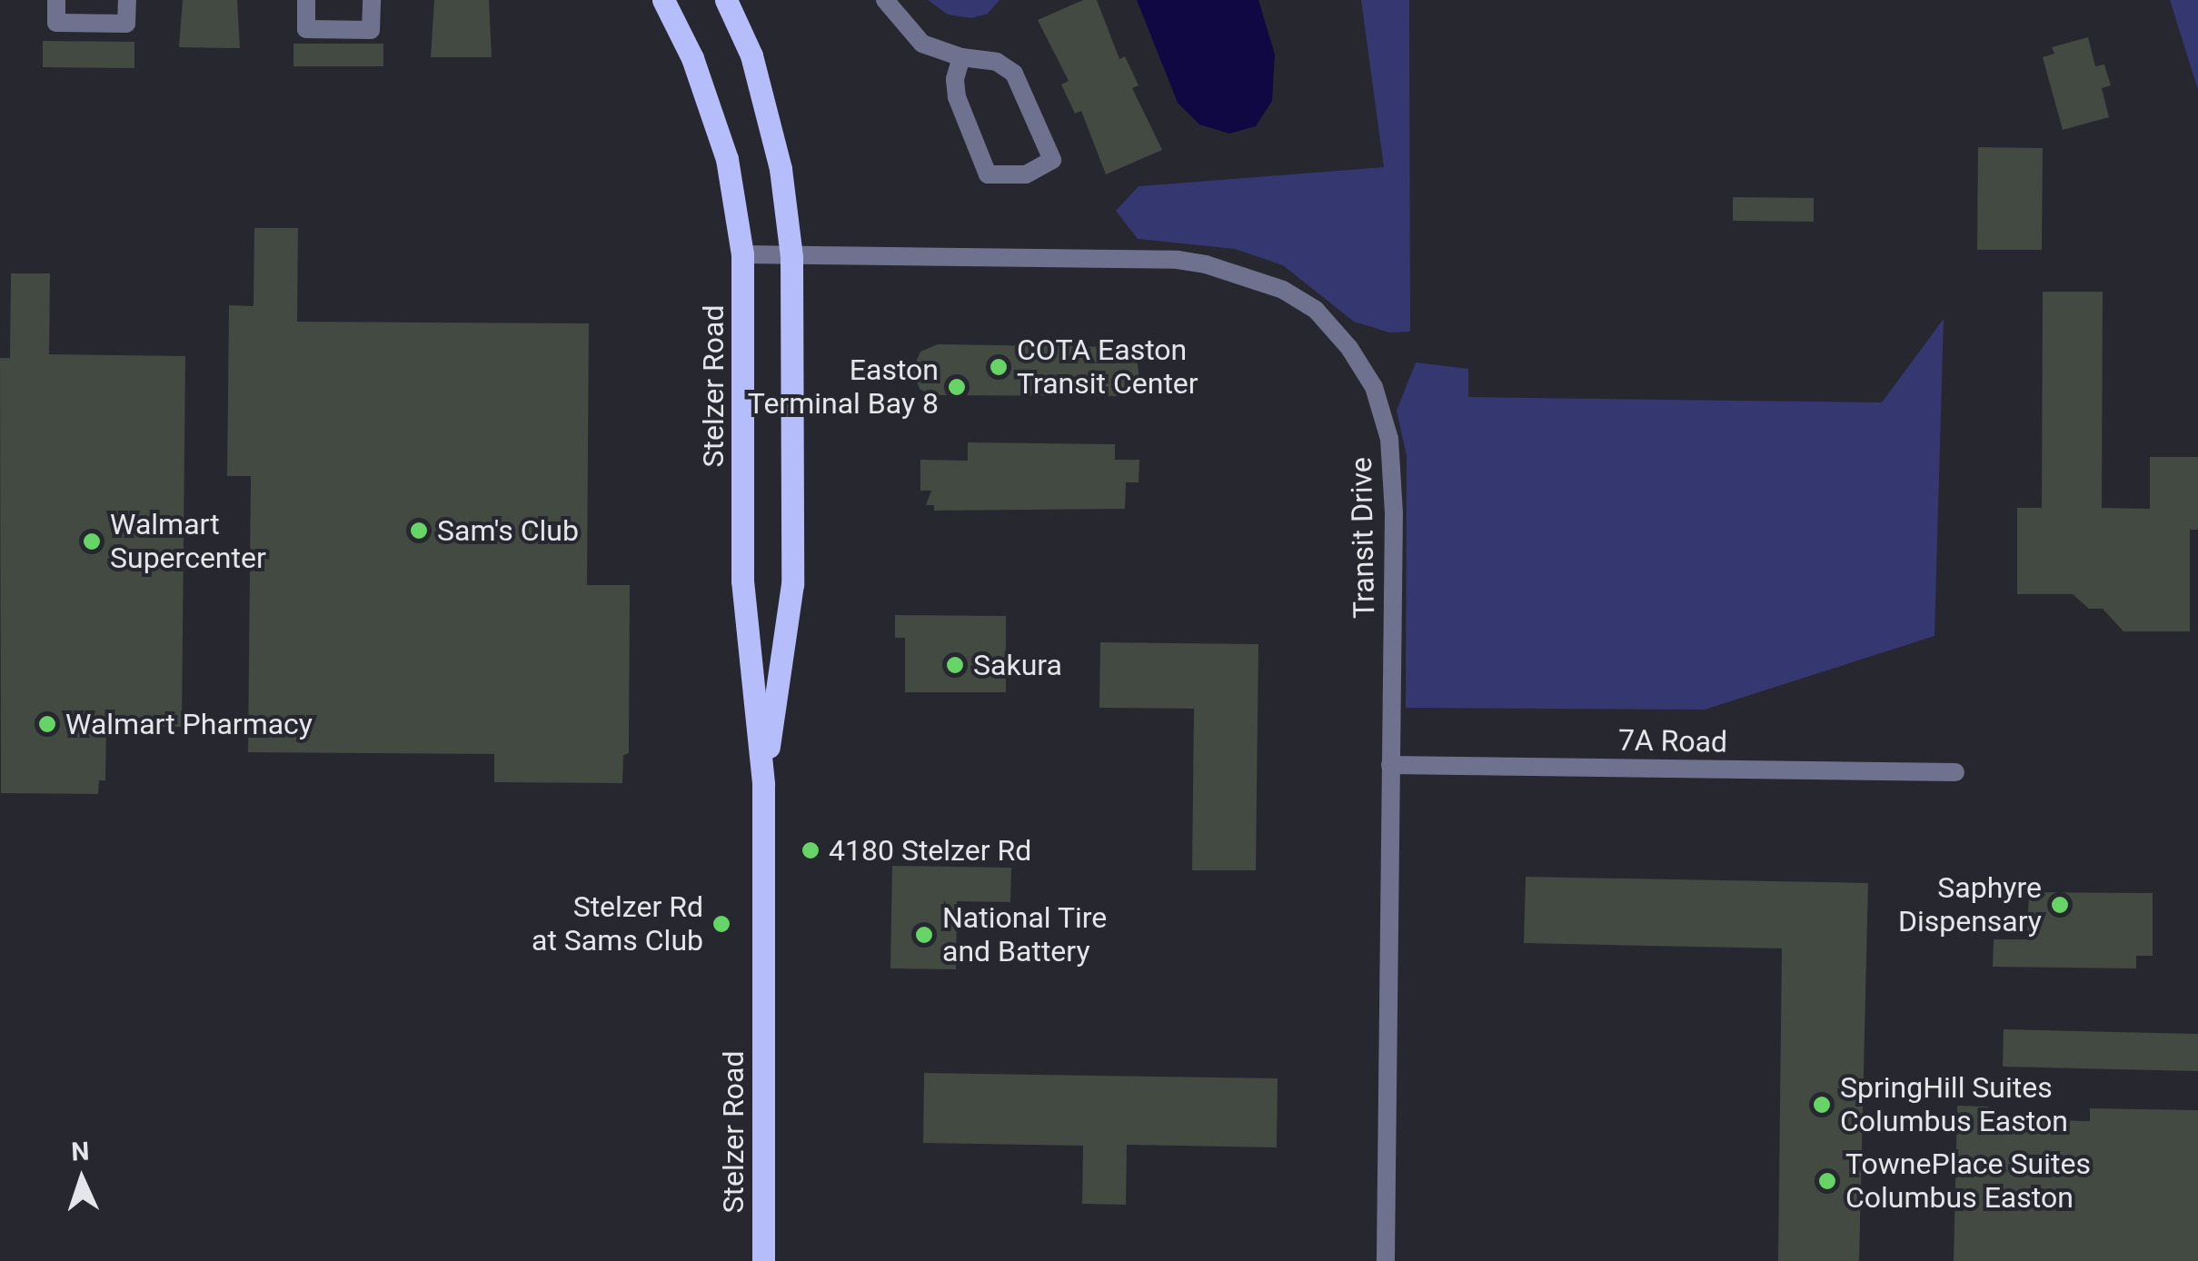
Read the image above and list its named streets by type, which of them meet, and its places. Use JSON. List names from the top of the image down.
{
  "streets": {
    "main road": ["Stelzer Road"],
    "street": ["Transit Drive", "7A Road"]
  },
  "crossings": [
    ["Stelzer Road", "Transit Drive"],
    ["Transit Drive", "7A Road"]
  ],
  "places": [
    "COTA Easton Transit Center",
    "Easton Terminal Bay 8",
    "Sam's Club",
    "Walmart Supercenter",
    "Sakura",
    "Walmart Pharmacy",
    "4180 Stelzer Rd",
    "Saphyre Dispensary",
    "Stelzer Rd at Sams Club",
    "National Tire and Battery",
    "SpringHill Suites Columbus Easton",
    "TownePlace Suites Columbus Easton"
  ],
  "north": "top"
}
